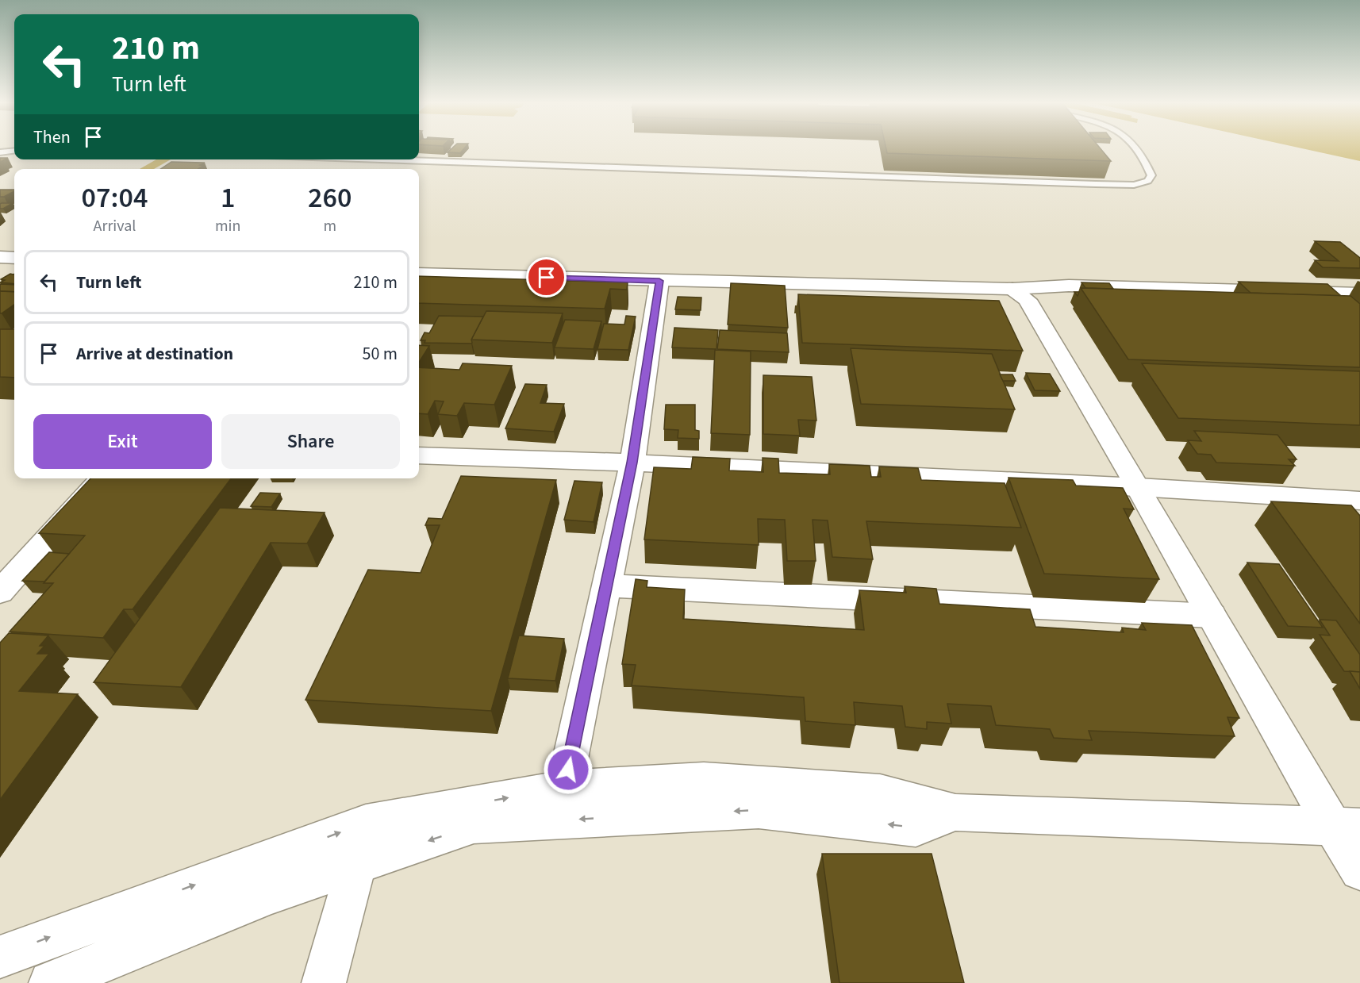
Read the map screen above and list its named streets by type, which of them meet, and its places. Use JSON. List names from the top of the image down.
{
  "page": {
    "turn": ["210 m", "Turn left"],
    "then": "Then",
    "eta": [
      "07:04",
      "Arrival",
      "1",
      "min",
      "260",
      "m"
    ],
    "list": [
      {
        "name": "Turn left",
        "value": "210 m"
      },
      {
        "name": "Arrive at destination",
        "value": "50 m"
      }
    ],
    "buttons": ["Exit", "Share"]
  }
}
